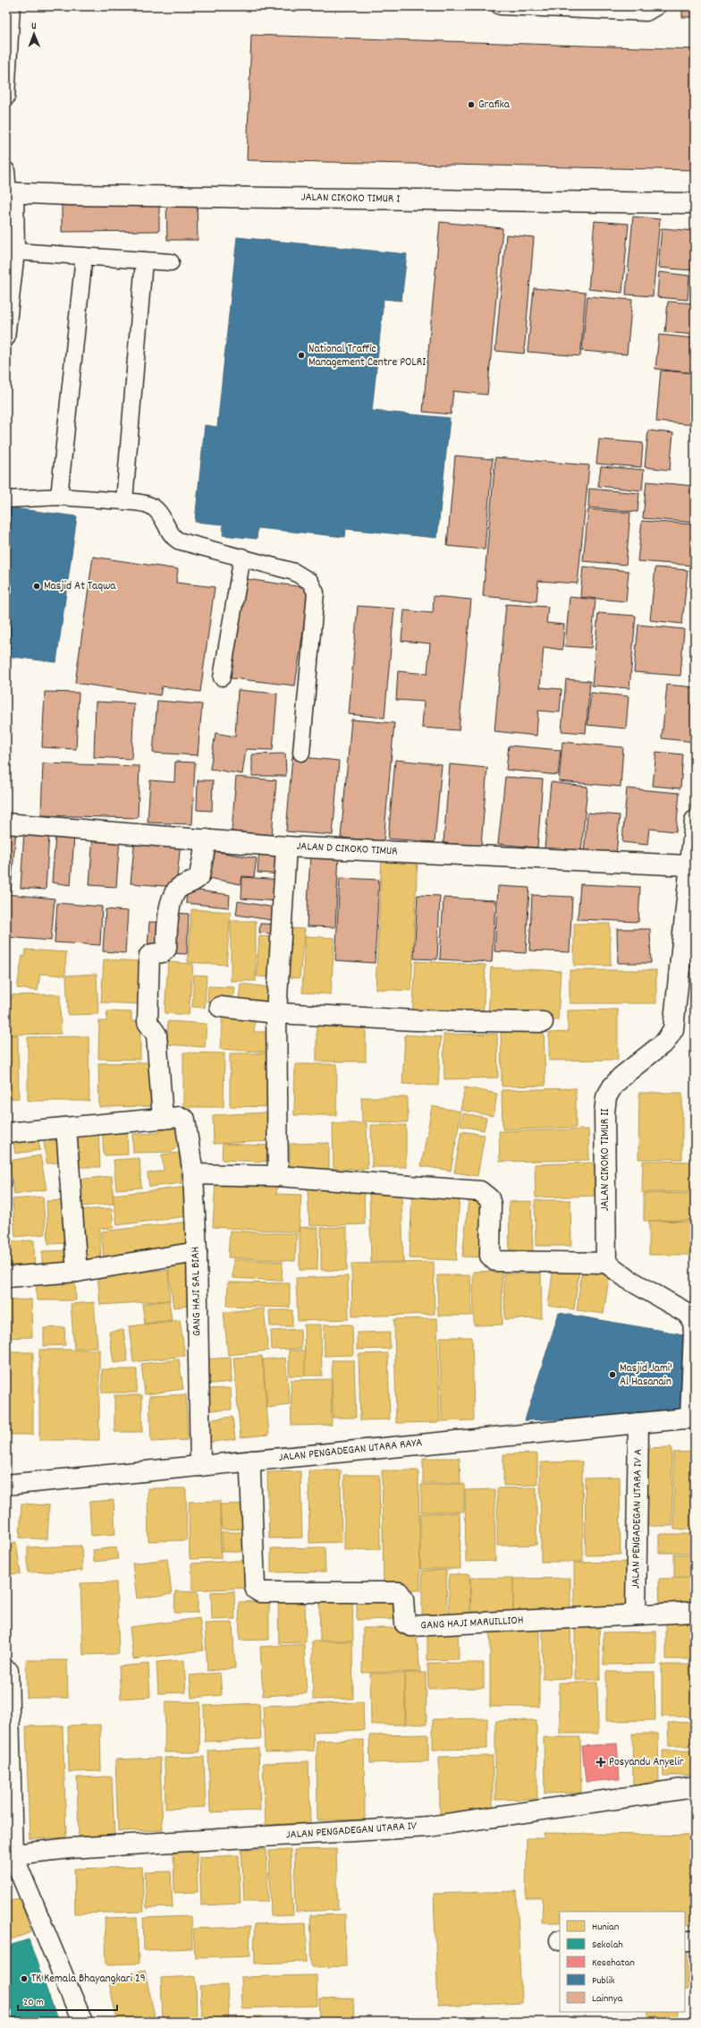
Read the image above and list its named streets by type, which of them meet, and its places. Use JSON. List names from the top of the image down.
{
  "streets": {
    "street": [
      "JALAN CIKOKO TIMUR I",
      "JALAN D CIKOKO TIMUR",
      "JALAN CIKOKO TIMUR II",
      "GANG HAJI SAL BIAH",
      "JALAN PENGADEGAN UTARA RAYA",
      "JALAN PENGADEGAN UTARA IV A",
      "GANG HAJI MARUILLIOH",
      "JALAN PENGADEGAN UTARA IV"
    ]
  },
  "crossings": [
    ["JALAN D CIKOKO TIMUR", "JALAN CIKOKO TIMUR II"],
    ["GANG HAJI SAL BIAH", "JALAN PENGADEGAN UTARA RAYA"],
    ["JALAN PENGADEGAN UTARA RAYA", "JALAN PENGADEGAN UTARA IV A"],
    ["JALAN PENGADEGAN UTARA RAYA", "GANG HAJI MARUILLIOH"],
    ["JALAN PENGADEGAN UTARA IV A", "GANG HAJI MARUILLIOH"]
  ],
  "places": {
    "other": [
      "Grafika",
      "National Traffic Management Centre POLRI",
      "Masjid At Taqwa",
      "Masjid Jami' Al Hasanain",
      "TK Kemala Bhayangkari 29"
    ],
    "health": ["Posyandu Anyelir"]
  },
  "legend": [
    "Hunian",
    "Sekolah",
    "Kesehatan",
    "Publik",
    "Lainnya"
  ],
  "scale_bar": "20 m",
  "north": "top"
}
